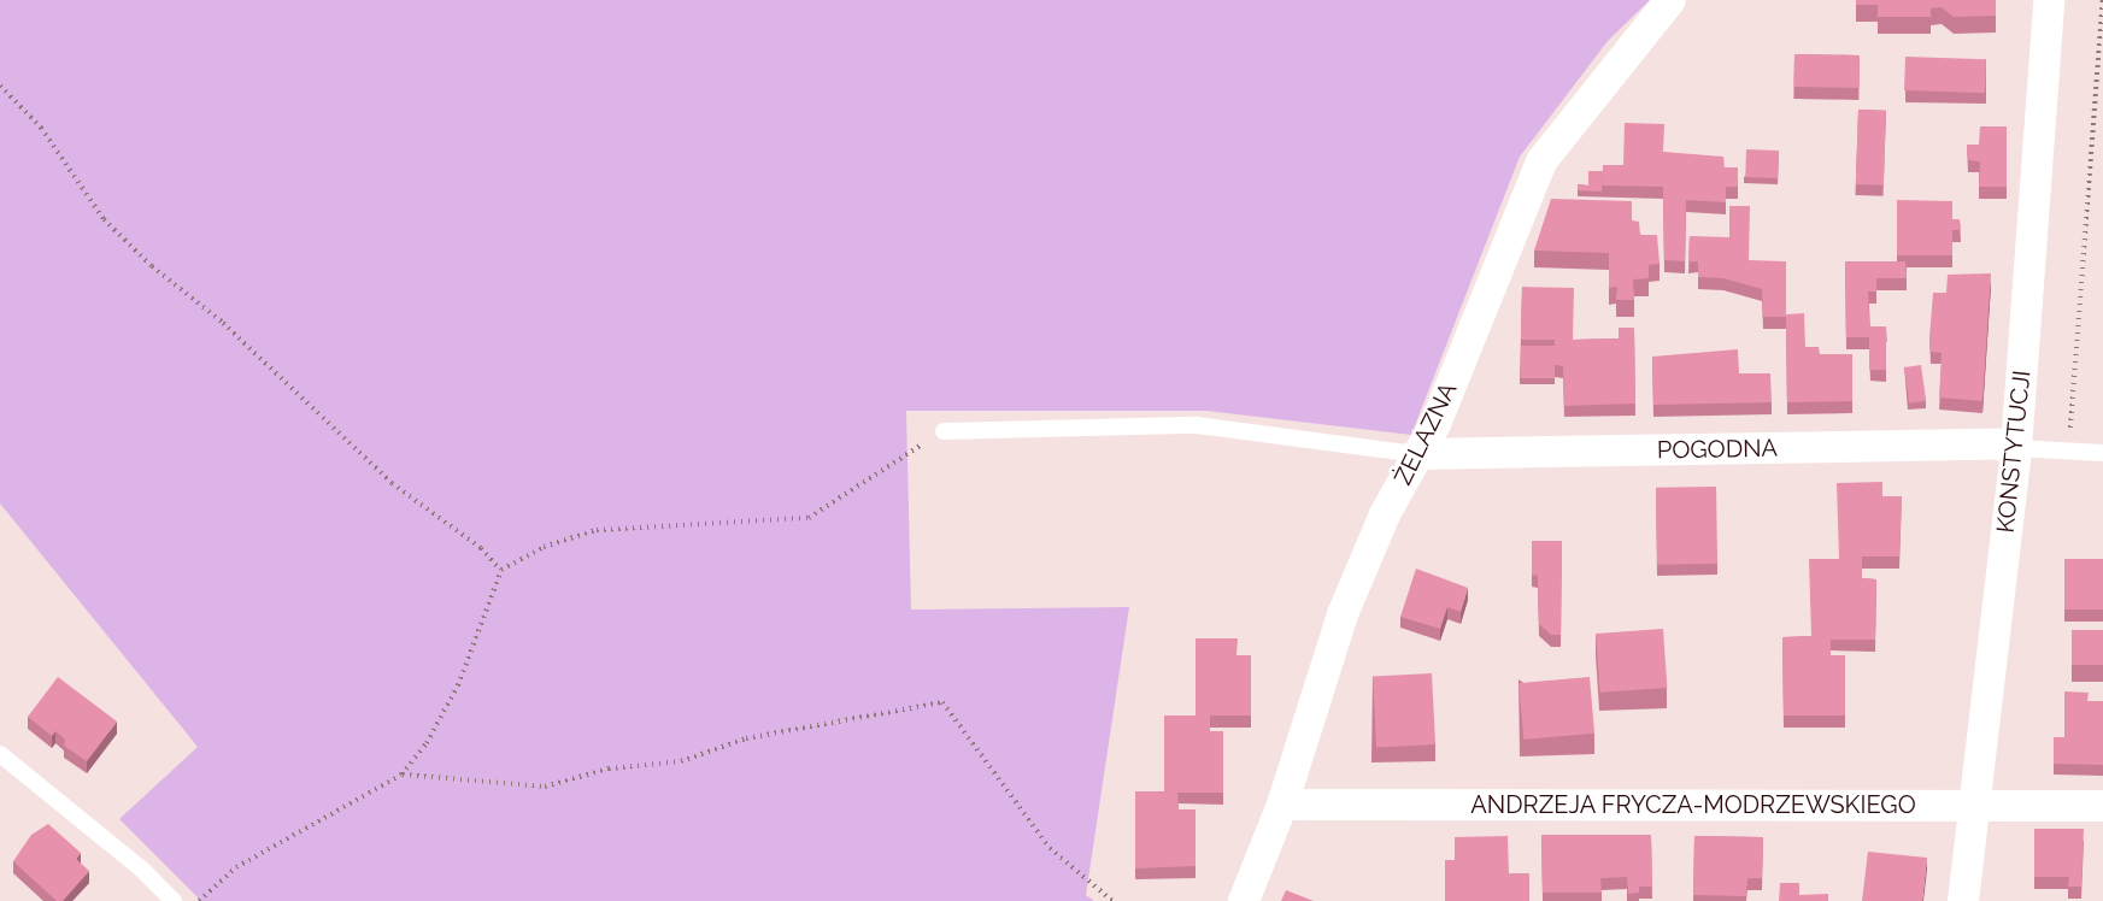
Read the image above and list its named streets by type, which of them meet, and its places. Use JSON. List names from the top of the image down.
{
  "streets": {
    "street": [
      "ŻELAZNA",
      "POGODNA",
      "KONSTYTUCJI",
      "ANDRZEJA FRYCZA-MODRZEWSKIEGO"
    ]
  },
  "crossings": [
    ["ŻELAZNA", "POGODNA"],
    ["ŻELAZNA", "ANDRZEJA FRYCZA-MODRZEWSKIEGO"],
    ["POGODNA", "KONSTYTUCJI"],
    ["KONSTYTUCJI", "ANDRZEJA FRYCZA-MODRZEWSKIEGO"]
  ]
}
